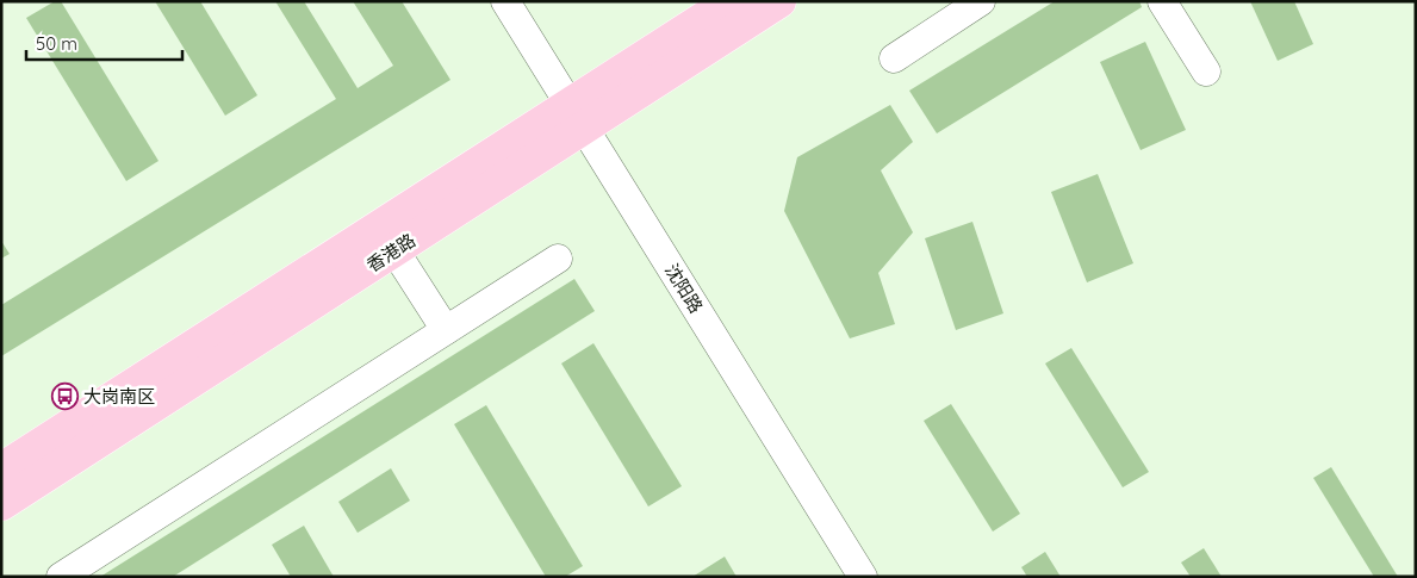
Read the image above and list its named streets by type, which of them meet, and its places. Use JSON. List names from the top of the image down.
{
  "streets": {
    "main road": ["香港路"],
    "street": ["沈阳路"]
  },
  "crossings": [
    ["香港路", "沈阳路"]
  ],
  "places": {
    "bus stop": ["大岗南区"]
  },
  "scale_bar": "50 m"
}
